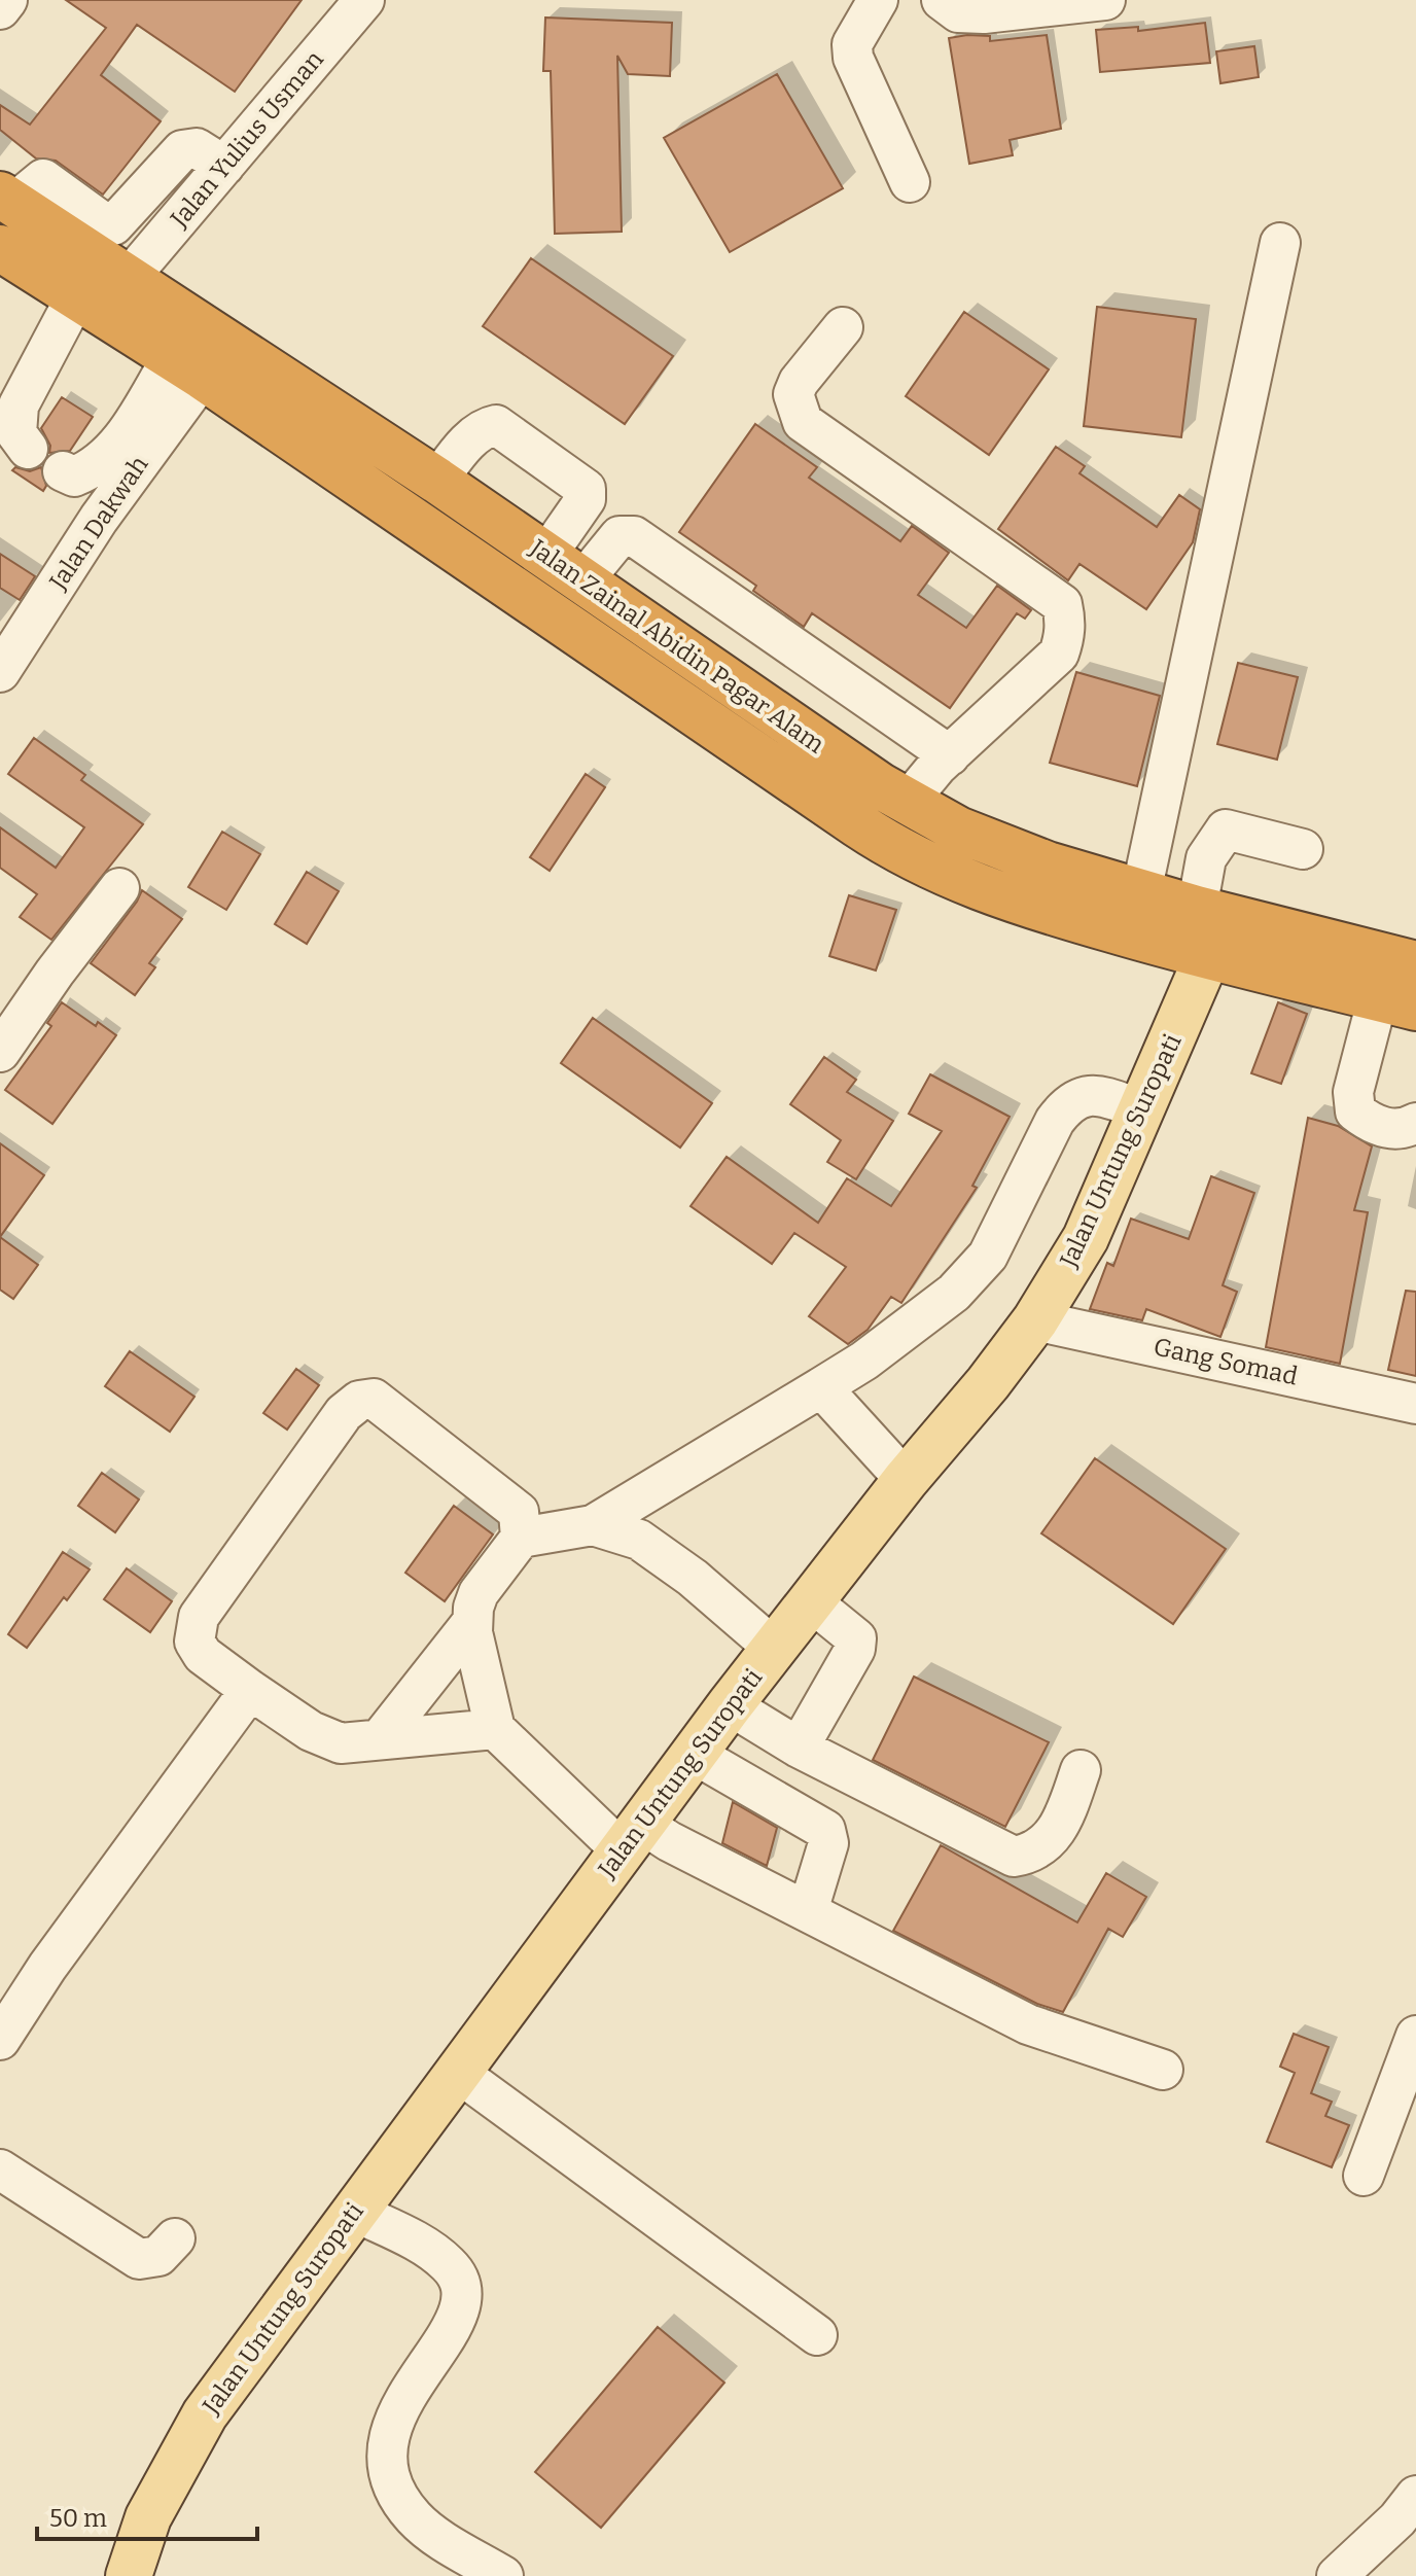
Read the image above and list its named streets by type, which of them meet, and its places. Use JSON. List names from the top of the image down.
{
  "streets": {
    "highway": ["Jalan Zainal Abidin Pagar Alam"],
    "main road": ["Jalan Untung Suropati"],
    "street": ["Jalan Yulius Usman", "Jalan Dakwah", "Gang Somad"]
  },
  "crossings": [
    ["Jalan Yulius Usman", "Jalan Zainal Abidin Pagar Alam"],
    ["Jalan Dakwah", "Jalan Zainal Abidin Pagar Alam"],
    ["Jalan Zainal Abidin Pagar Alam", "Jalan Untung Suropati"],
    ["Jalan Untung Suropati", "Gang Somad"]
  ],
  "scale_bar": "50 m"
}
